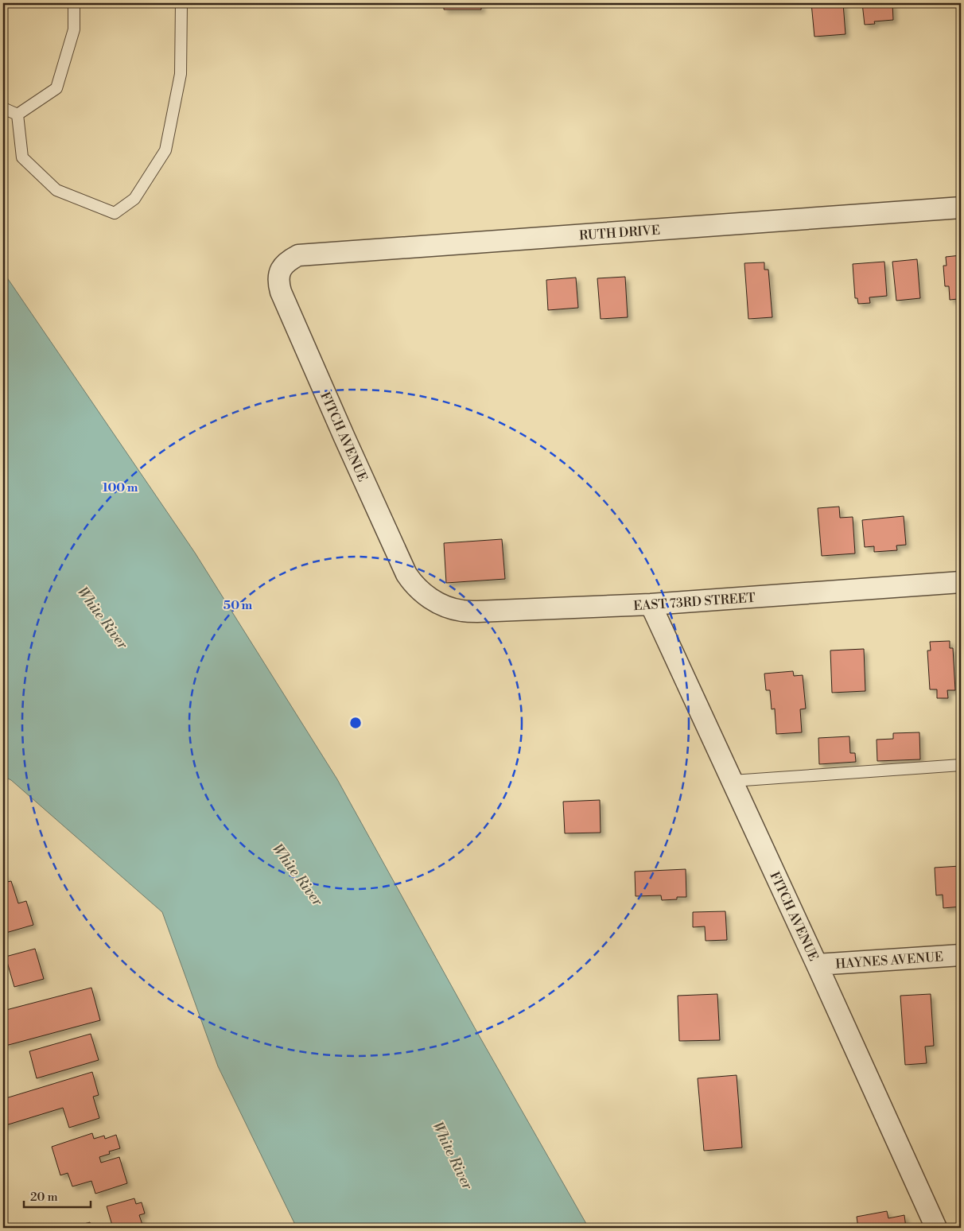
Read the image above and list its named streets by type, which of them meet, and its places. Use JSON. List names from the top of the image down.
{
  "streets": {
    "street": [
      "RUTH DRIVE",
      "FITCH AVENUE",
      "EAST 73RD STREET",
      "HAYNES AVENUE"
    ]
  },
  "crossings": [
    ["RUTH DRIVE", "FITCH AVENUE"],
    ["FITCH AVENUE", "EAST 73RD STREET"],
    ["FITCH AVENUE", "HAYNES AVENUE"]
  ],
  "water": ["White River"],
  "scale_bar": "20 m",
  "rings": ["100 m", "50 m"]
}
